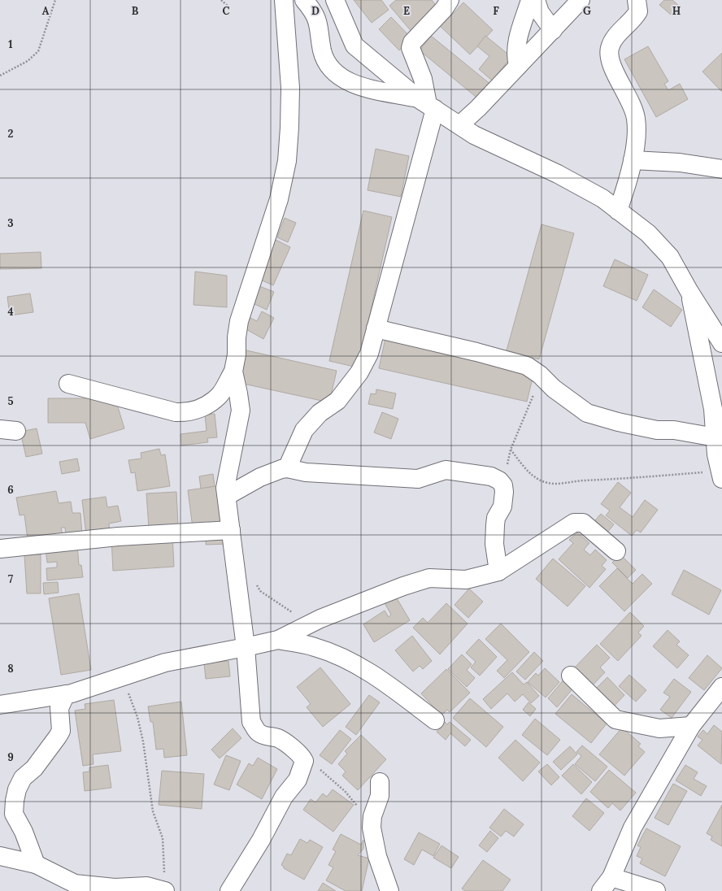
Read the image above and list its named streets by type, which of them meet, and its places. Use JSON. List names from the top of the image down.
{
  "grid": {
    "columns": [
      "A",
      "B",
      "C",
      "D",
      "E",
      "F",
      "G",
      "H"
    ],
    "rows": [
      "1",
      "2",
      "3",
      "4",
      "5",
      "6",
      "7",
      "8",
      "9"
    ]
  }
}
